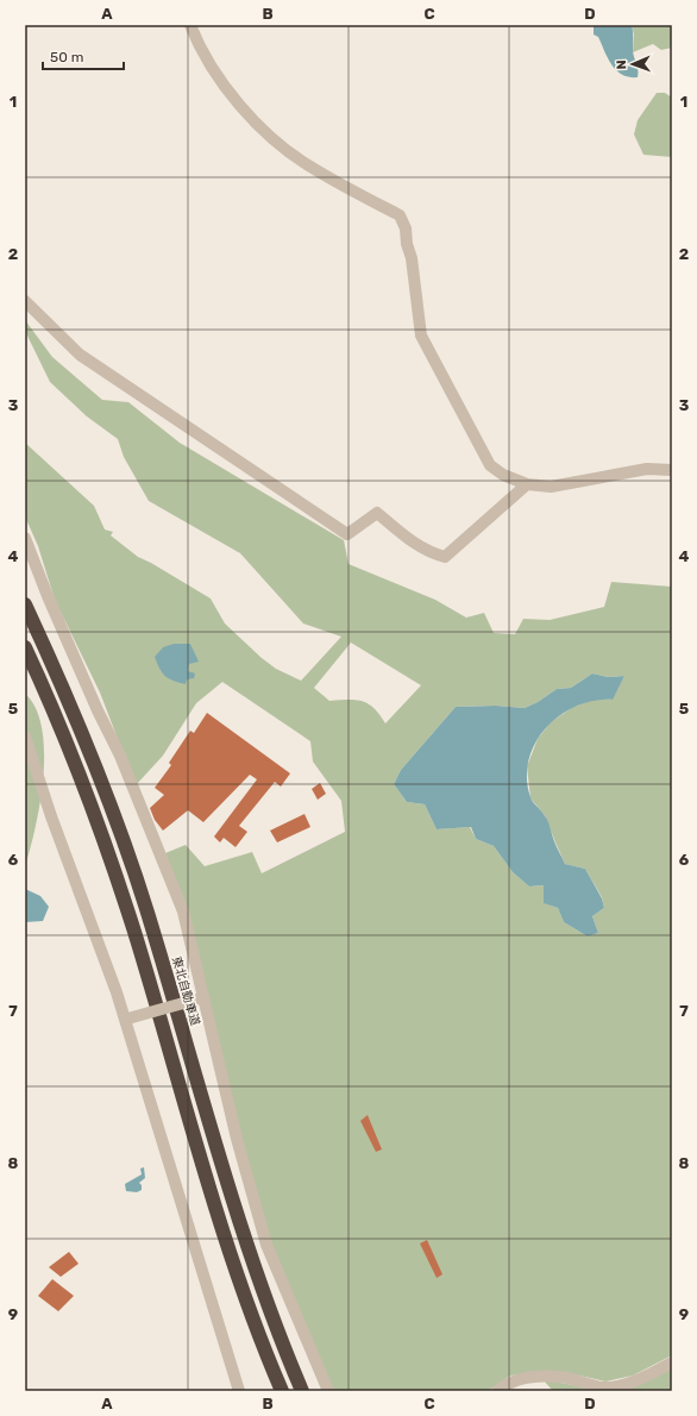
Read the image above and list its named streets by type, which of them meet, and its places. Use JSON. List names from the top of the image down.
{
  "streets": {
    "highway": ["東北自動車道"]
  },
  "scale_bar": "50 m",
  "north": "left",
  "grid": {
    "columns": [
      "A",
      "B",
      "C",
      "D"
    ],
    "rows": [
      "1",
      "2",
      "3",
      "4",
      "5",
      "6",
      "7",
      "8",
      "9"
    ]
  }
}
